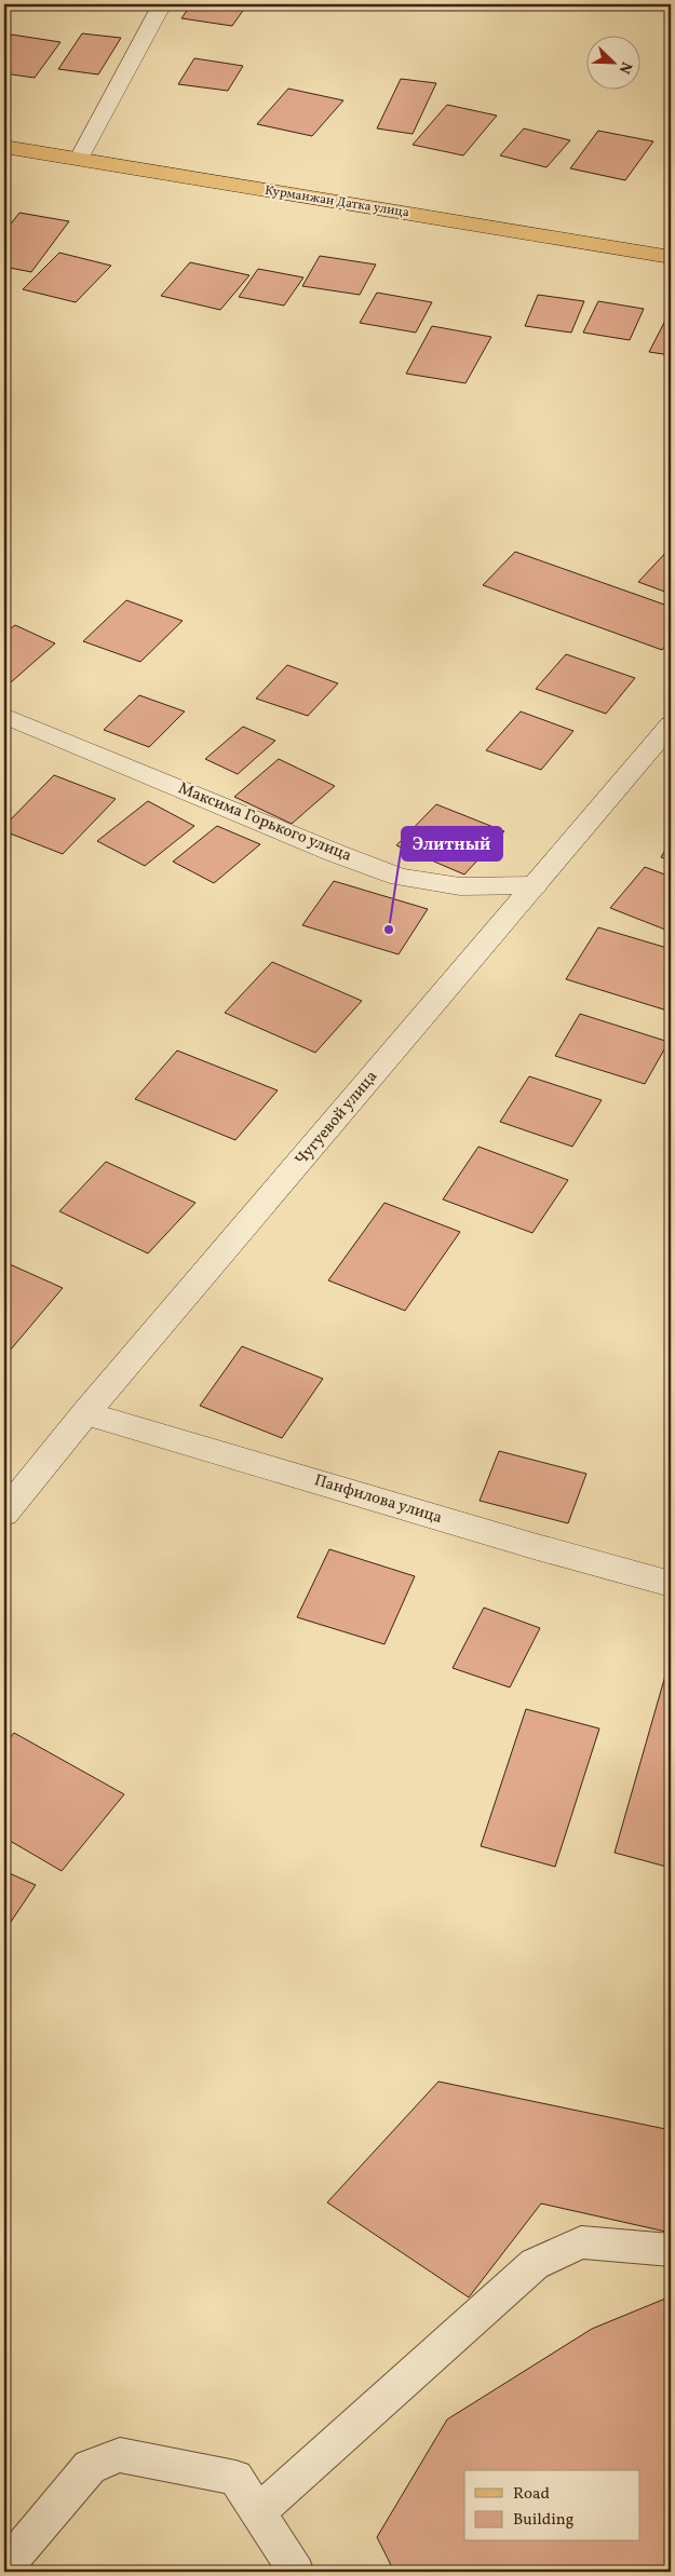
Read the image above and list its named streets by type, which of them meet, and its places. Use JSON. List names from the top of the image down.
{
  "streets": {
    "main road": ["Курманжан Датка улица"],
    "street": ["Максима Горького улица", "Чугуевой улица", "Панфилова улица"]
  },
  "crossings": [
    ["Максима Горького улица", "Чугуевой улица"],
    ["Чугуевой улица", "Панфилова улица"]
  ],
  "places": ["Элитный"],
  "legend": ["Road", "Building"],
  "north": "bottom right"
}
